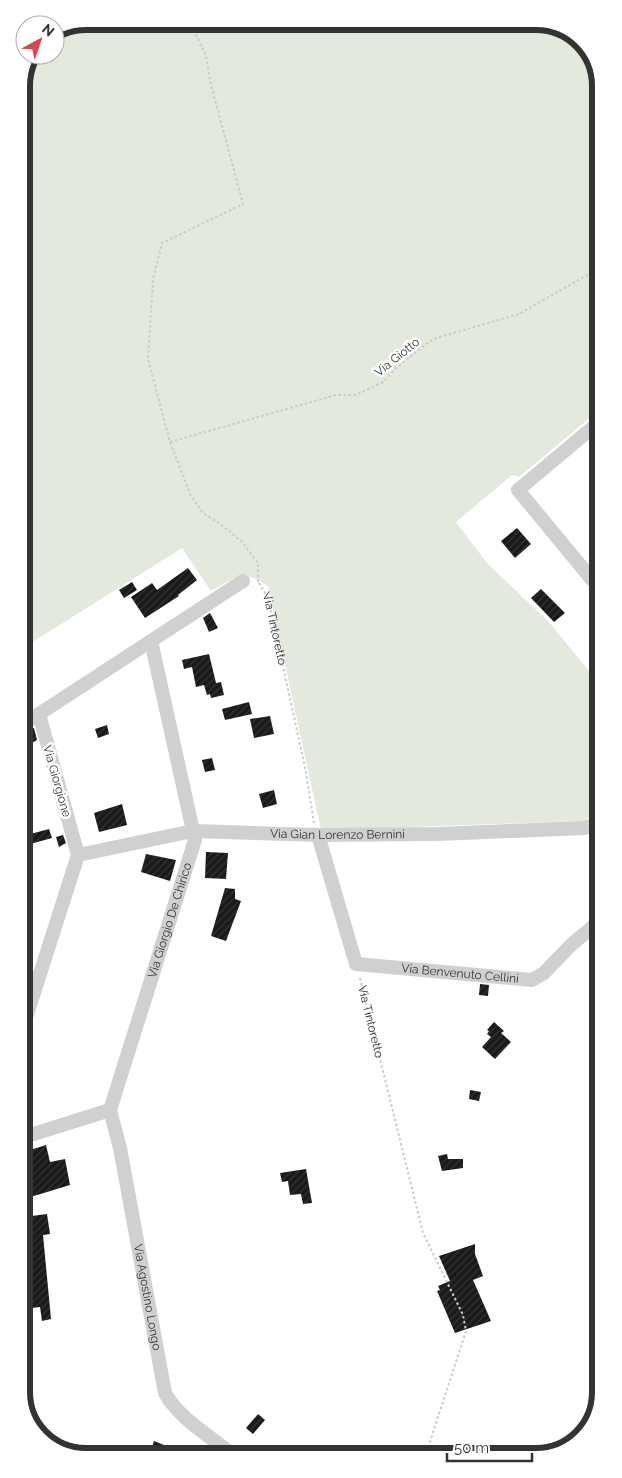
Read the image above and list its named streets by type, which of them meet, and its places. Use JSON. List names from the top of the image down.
{
  "streets": {
    "street": [
      "Via Giorgione",
      "Via Gian Lorenzo Bernini",
      "Via Giorgio De Chirico",
      "Via Benvenuto Cellini",
      "Via Agostino Longo"
    ],
    "path": ["Via Giotto", "Via Tintoretto"]
  },
  "crossings": [
    ["Via Giotto", "Via Tintoretto"],
    ["Via Tintoretto", "Via Gian Lorenzo Bernini"],
    ["Via Tintoretto", "Via Benvenuto Cellini"],
    ["Via Giorgione", "Via Gian Lorenzo Bernini"],
    ["Via Gian Lorenzo Bernini", "Via Giorgio De Chirico"],
    ["Via Giorgio De Chirico", "Via Agostino Longo"]
  ],
  "scale_bar": "50 m",
  "north": "top right"
}
